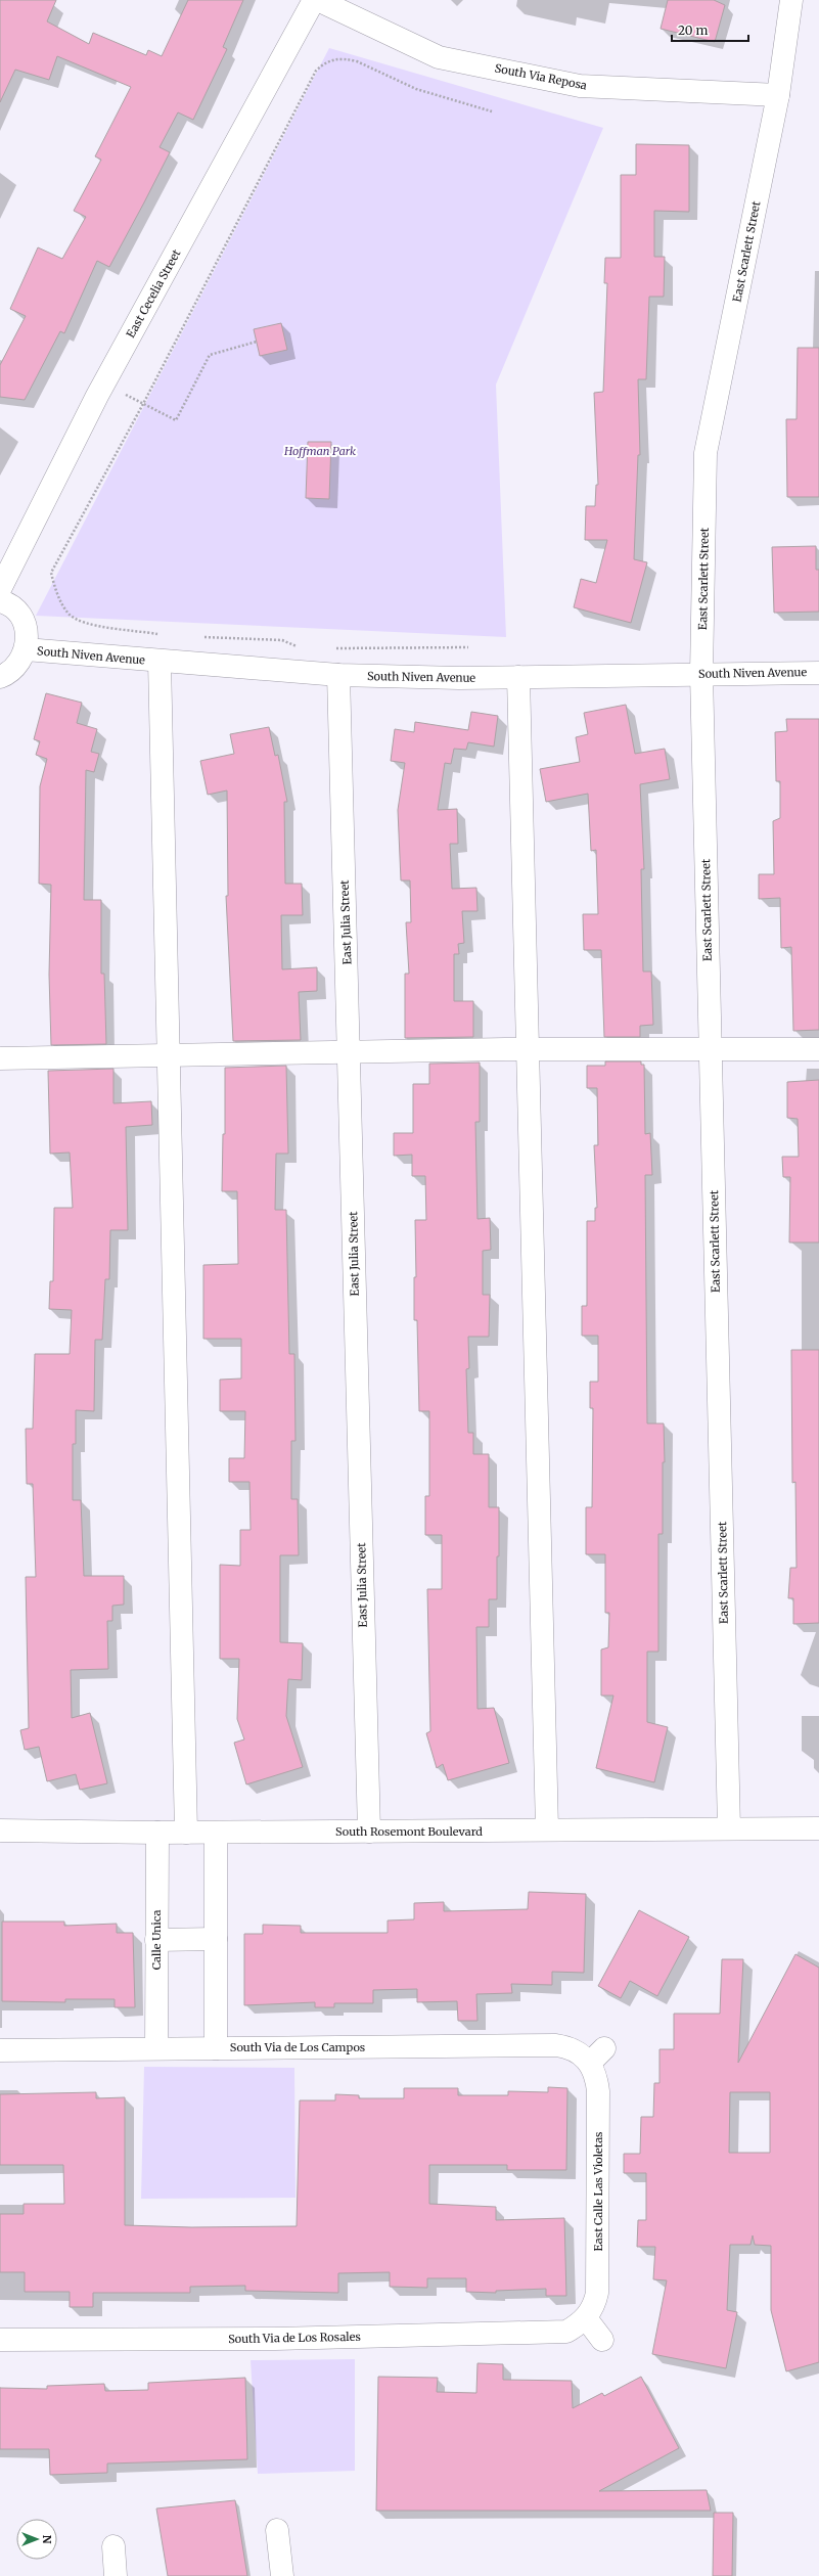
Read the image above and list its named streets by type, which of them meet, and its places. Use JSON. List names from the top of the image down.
{
  "streets": {
    "street": [
      "South Via Reposa",
      "East Scarlett Street",
      "East Cecelia Street",
      "South Niven Avenue",
      "East Julia Street",
      "South Rosemont Boulevard",
      "Calle Unica",
      "South Via de Los Campos",
      "East Calle Las Violetas",
      "South Via de Los Rosales"
    ]
  },
  "crossings": [
    ["South Via Reposa", "East Scarlett Street"],
    ["East Scarlett Street", "South Niven Avenue"],
    ["East Scarlett Street", "South Rosemont Boulevard"],
    ["South Niven Avenue", "East Julia Street"],
    ["East Julia Street", "South Rosemont Boulevard"],
    ["South Rosemont Boulevard", "Calle Unica"],
    ["Calle Unica", "South Via de Los Campos"],
    ["South Via de Los Campos", "East Calle Las Violetas"],
    ["East Calle Las Violetas", "South Via de Los Rosales"]
  ],
  "parks": ["Hoffman Park"],
  "scale_bar": "20 m",
  "north": "right"
}
